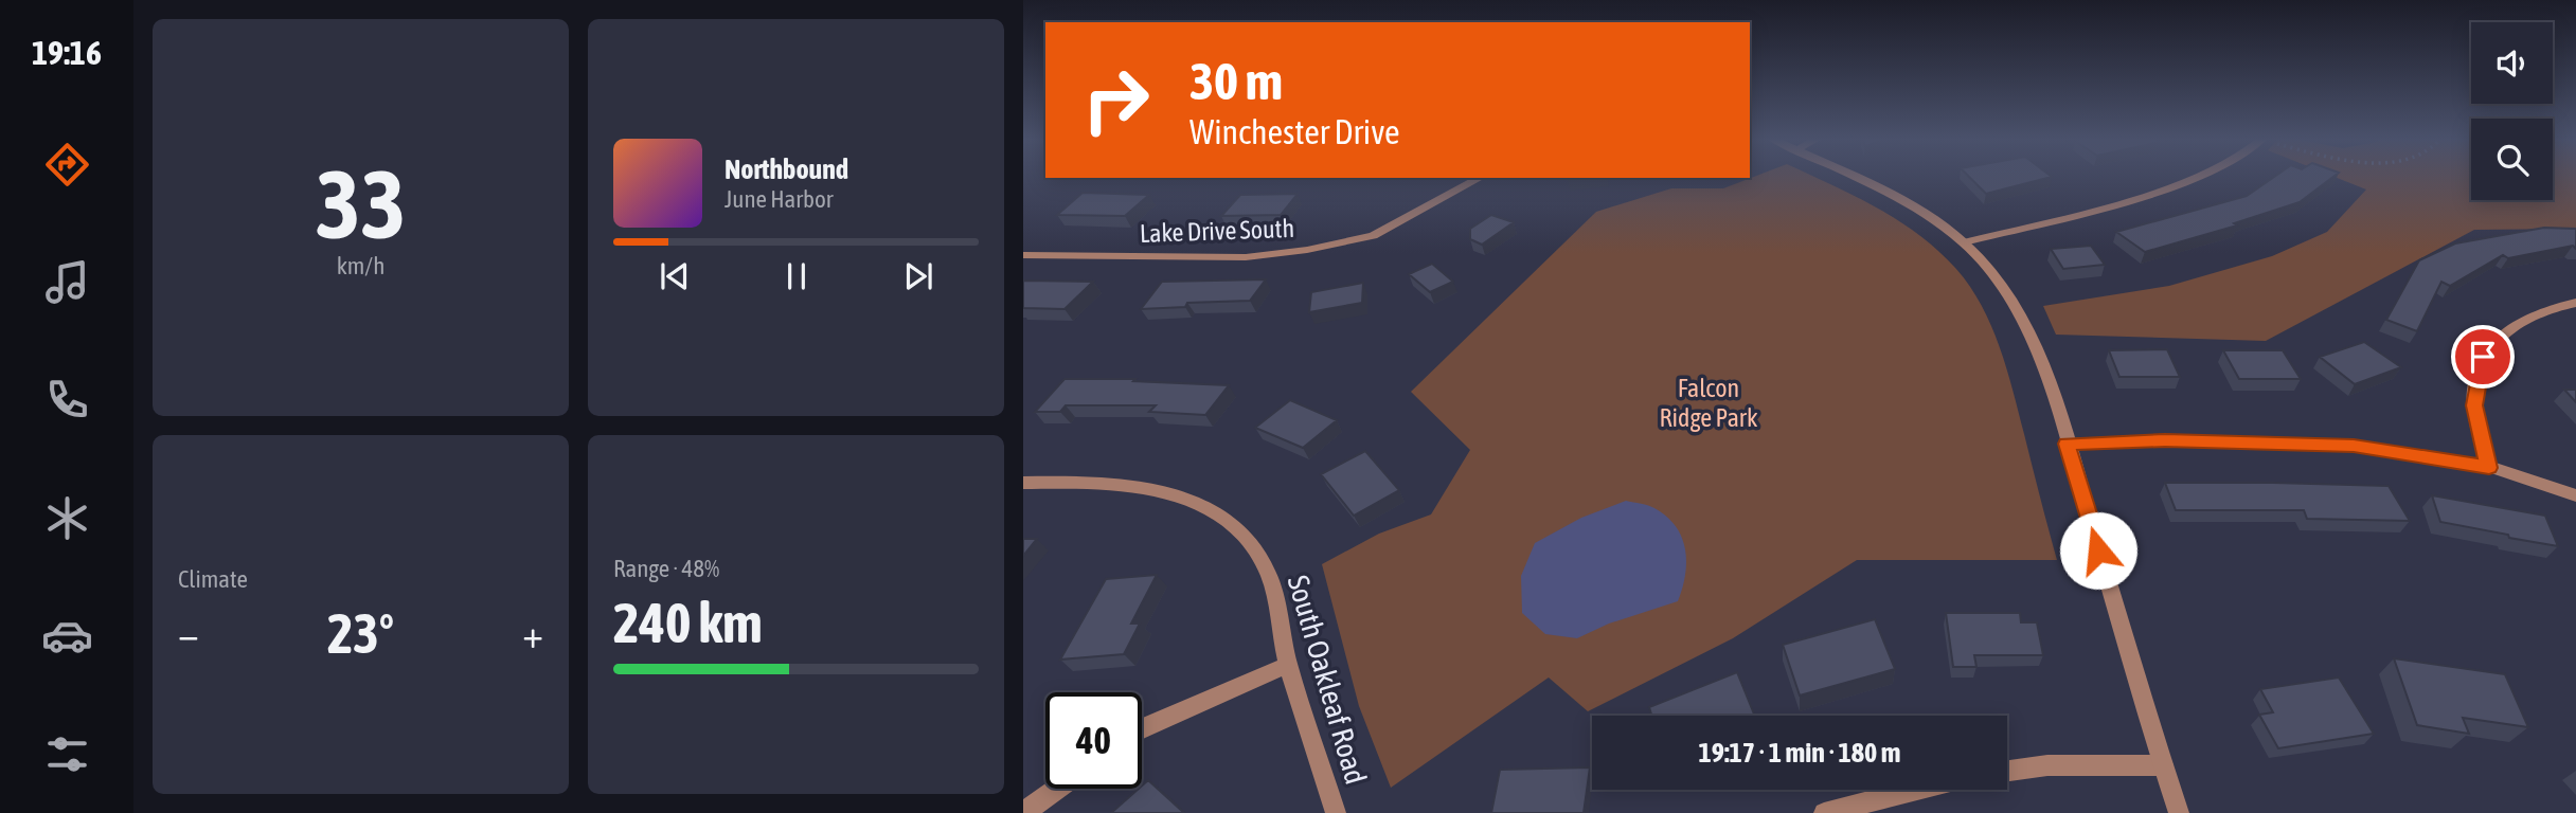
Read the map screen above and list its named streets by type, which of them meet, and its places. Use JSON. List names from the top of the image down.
{
  "streets": {
    "street": ["Lake Drive South", "South Oakleaf Road"]
  },
  "parks": ["Falcon Ridge Park"],
  "page": {
    "tabs": "19:16",
    "tile": [
      ["33", "km/h"],
      "Climate",
      ["Range · 48%", "240 km"]
    ],
    "turn": ["30 m", "Winchester Drive"],
    "song": ["Northbound", "June Harbor"],
    "heat": ["−", "23°", "+"],
    "limit": "40",
    "trip": "19:17 · 1 min · 180 m"
  }
}
